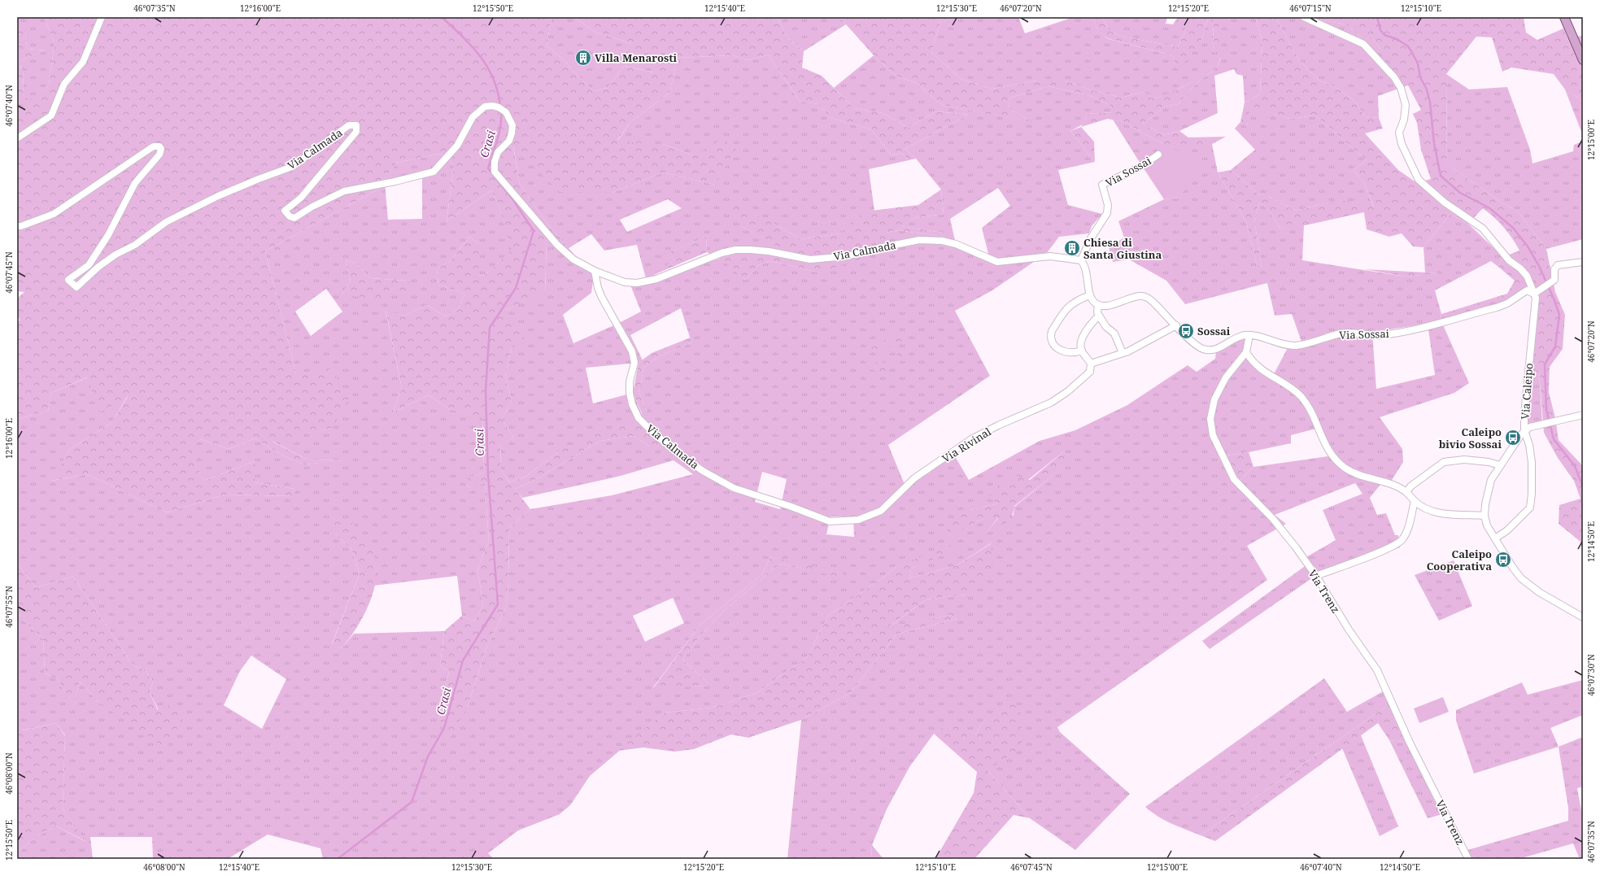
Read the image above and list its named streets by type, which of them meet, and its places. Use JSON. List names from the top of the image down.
{
  "streets": {
    "street": [
      "Via Calmada",
      "Via Sossai",
      "Via Caleipo",
      "Via Rivinal",
      "Via Trenz"
    ]
  },
  "crossings": [
    ["Via Calmada", "Via Sossai"],
    ["Via Calmada", "Via Rivinal"],
    ["Via Sossai", "Via Caleipo"]
  ],
  "water": ["Crasi"],
  "places": {
    "building": ["Villa Menarosti", "Chiesa di Santa Giustina"],
    "bus stop": ["Sossai", "Caleipo bivio Sossai", "Caleipo Cooperativa"]
  },
  "coordinates": [
    "46°07'35\"N",
    "12°16'00\"E",
    "12°15'50\"E",
    "12°15'40\"E",
    "12°15'30\"E",
    "46°07'20\"N",
    "12°15'20\"E",
    "46°07'15\"N",
    "12°15'10\"E",
    "46°07'40\"N",
    "12°15'00\"E",
    "46°07'45\"N",
    "12°14'50\"E",
    "46°07'55\"N",
    "46°07'30\"N",
    "46°08'00\"N"
  ]
}
